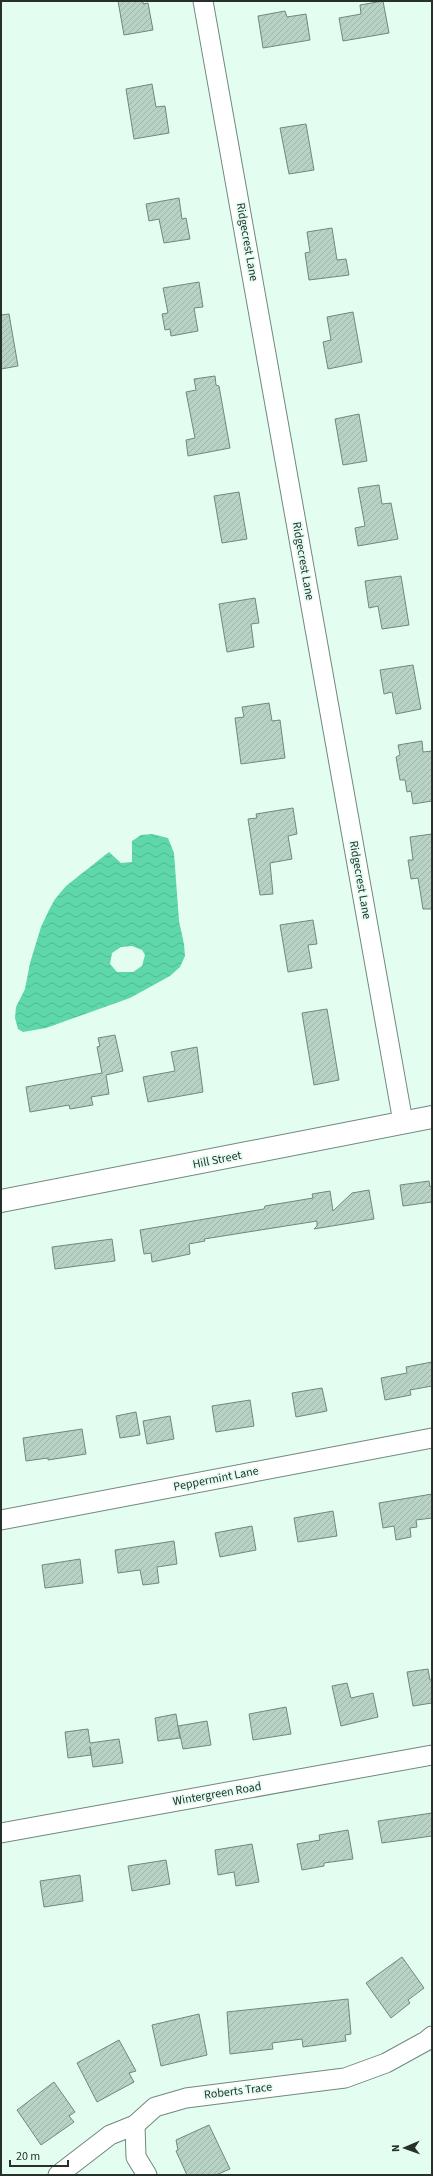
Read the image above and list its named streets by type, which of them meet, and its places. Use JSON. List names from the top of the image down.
{
  "streets": {
    "street": [
      "Ridgecrest Lane",
      "Hill Street",
      "Peppermint Lane",
      "Wintergreen Road",
      "Roberts Trace"
    ]
  },
  "crossings": [
    ["Ridgecrest Lane", "Hill Street"]
  ],
  "scale_bar": "20 m",
  "north": "left"
}
